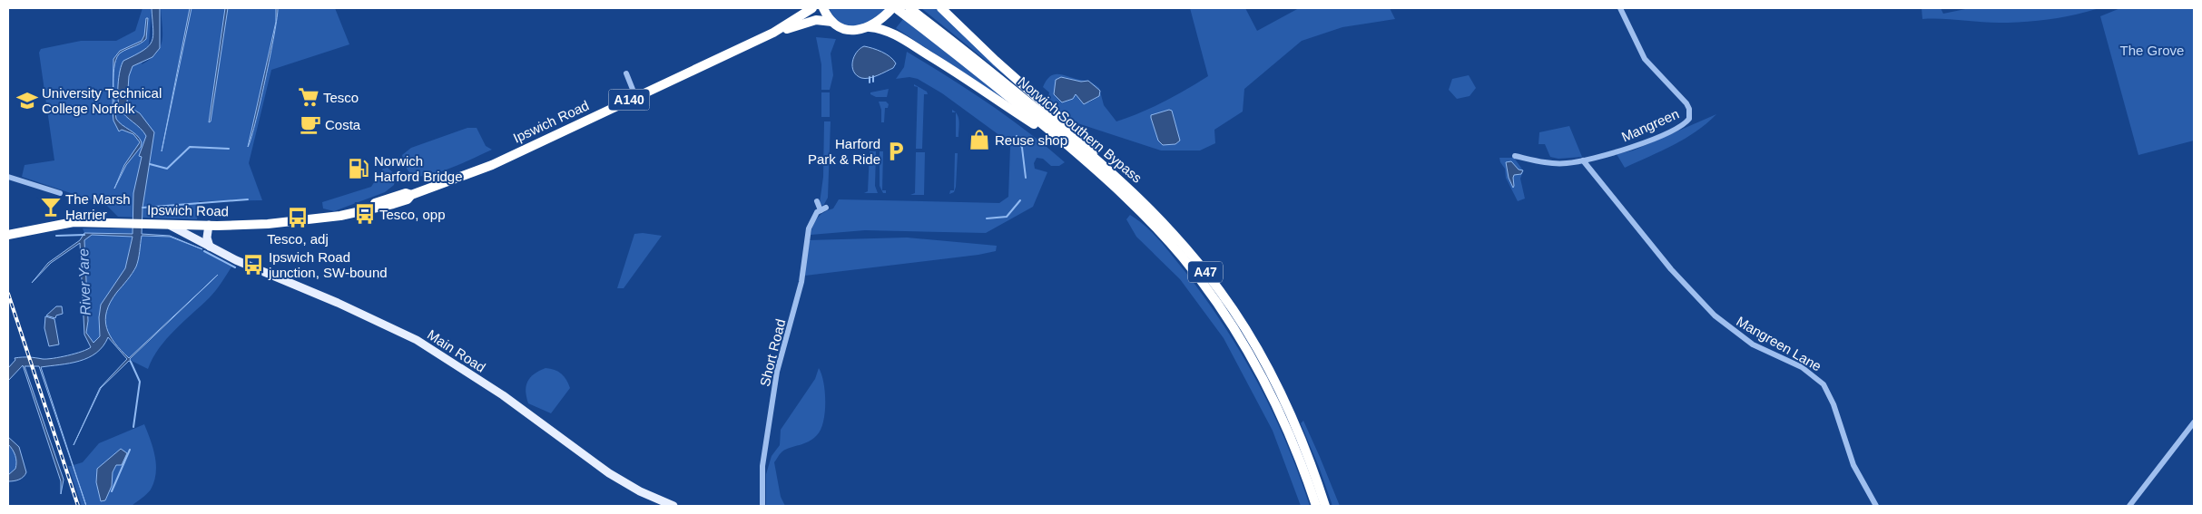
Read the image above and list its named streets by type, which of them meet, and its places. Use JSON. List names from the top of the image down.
{
  "streets": {
    "highway": [
      "A140",
      "Ipswich Road",
      "Norwich Southern Bypass",
      "A47"
    ],
    "main road": ["Main Road"],
    "street": ["Mangreen", "Mangreen Lane", "Short Road"]
  },
  "crossings": [
    ["Ipswich Road", "Main Road"],
    ["Mangreen", "Mangreen Lane"],
    ["Norwich Southern Bypass", "A47"]
  ],
  "water": ["River Yare"],
  "parks": ["The Grove"],
  "places": {
    "supermarket": ["Tesco"],
    "school or university": ["University Technical College Norfolk"],
    "cafe": ["Costa"],
    "shop": ["Reuse shop"],
    "parking": ["Harford Park & Ride"],
    "fuel station": ["Norwich Harford Bridge"],
    "bar": ["The Marsh Harrier"],
    "bus stop": ["Tesco, opp", "Tesco, adj", "Ipswich Road junction, SW-bound"]
  }
}
